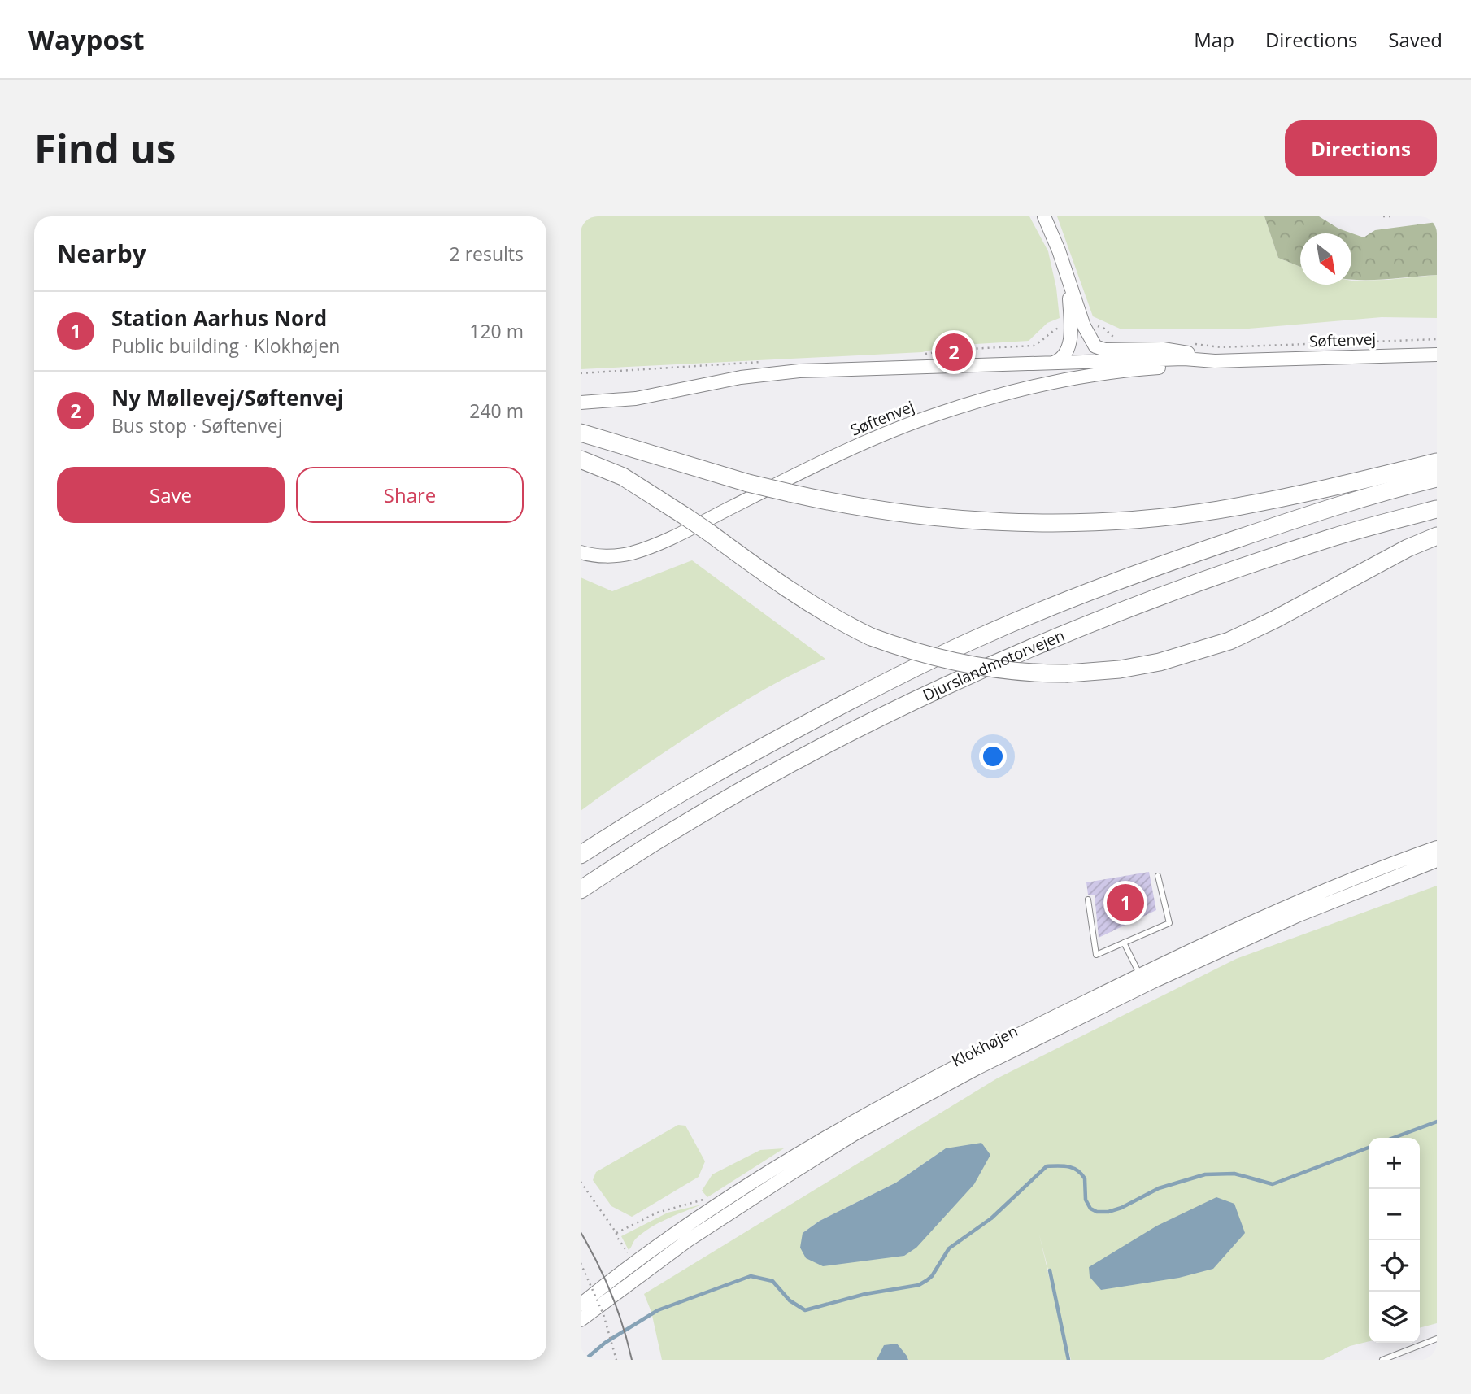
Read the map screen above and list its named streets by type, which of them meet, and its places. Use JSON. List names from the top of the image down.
{
  "streets": {
    "highway": ["Djurslandmotorvejen"],
    "street": ["Søftenvej", "Klokhøjen"]
  },
  "north": "bottom right",
  "page": {
    "header": "Waypost",
    "nav": ["Map", "Directions", "Saved"],
    "buttons": [
      "Directions",
      ["Save", "Share"]
    ],
    "title": "Find us",
    "heading": ["Nearby", "2 results"],
    "list": [
      {
        "mark": "1",
        "name": "Station Aarhus Nord",
        "note": "Public building · Klokhøjen",
        "value": "120 m"
      },
      {
        "mark": "2",
        "name": "Ny Møllevej/Søftenvej",
        "note": "Bus stop · Søftenvej",
        "value": "240 m"
      }
    ],
    "pins": ["2", "1"],
    "map_buttons": ["+", "−"]
  }
}
